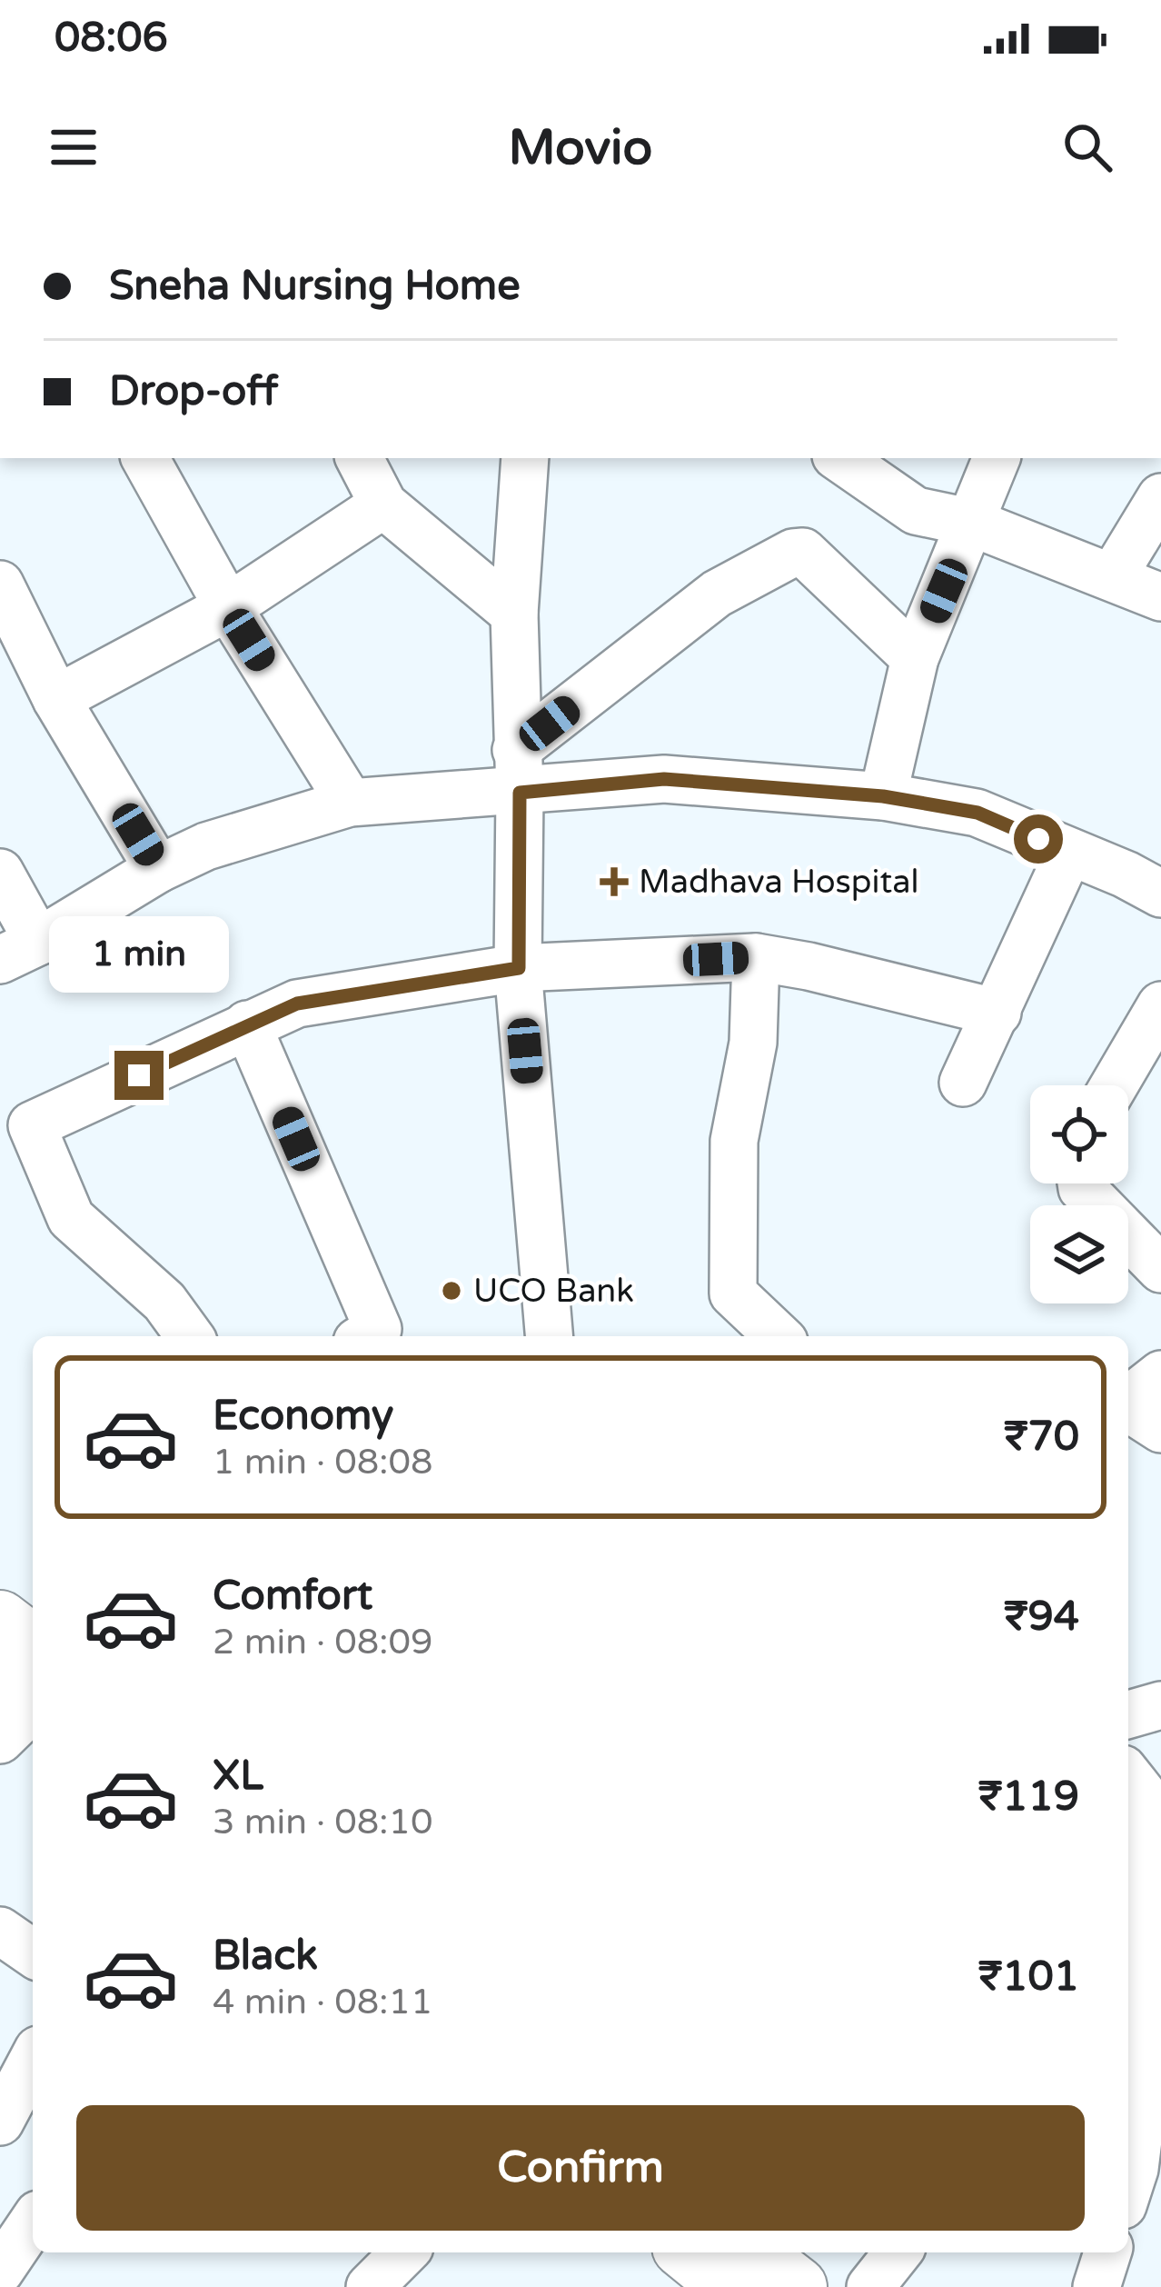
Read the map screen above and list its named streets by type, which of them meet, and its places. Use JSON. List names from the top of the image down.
{
  "places": {
    "health": ["Madhava Hospital"],
    "other": ["UCO Bank"]
  },
  "page": {
    "status": "08:06",
    "header": "Movio",
    "banner": ["Sneha Nursing Home", "Drop-off"],
    "bubble": "1 min",
    "list": [
      {
        "name": "Economy",
        "note": "1 min · 08:08",
        "value": "₹70"
      },
      {
        "name": "Comfort",
        "note": "2 min · 08:09",
        "value": "₹94"
      },
      {
        "name": "XL",
        "note": "3 min · 08:10",
        "value": "₹119"
      },
      {
        "name": "Black",
        "note": "4 min · 08:11",
        "value": "₹101"
      }
    ],
    "buttons": "Confirm"
  }
}
